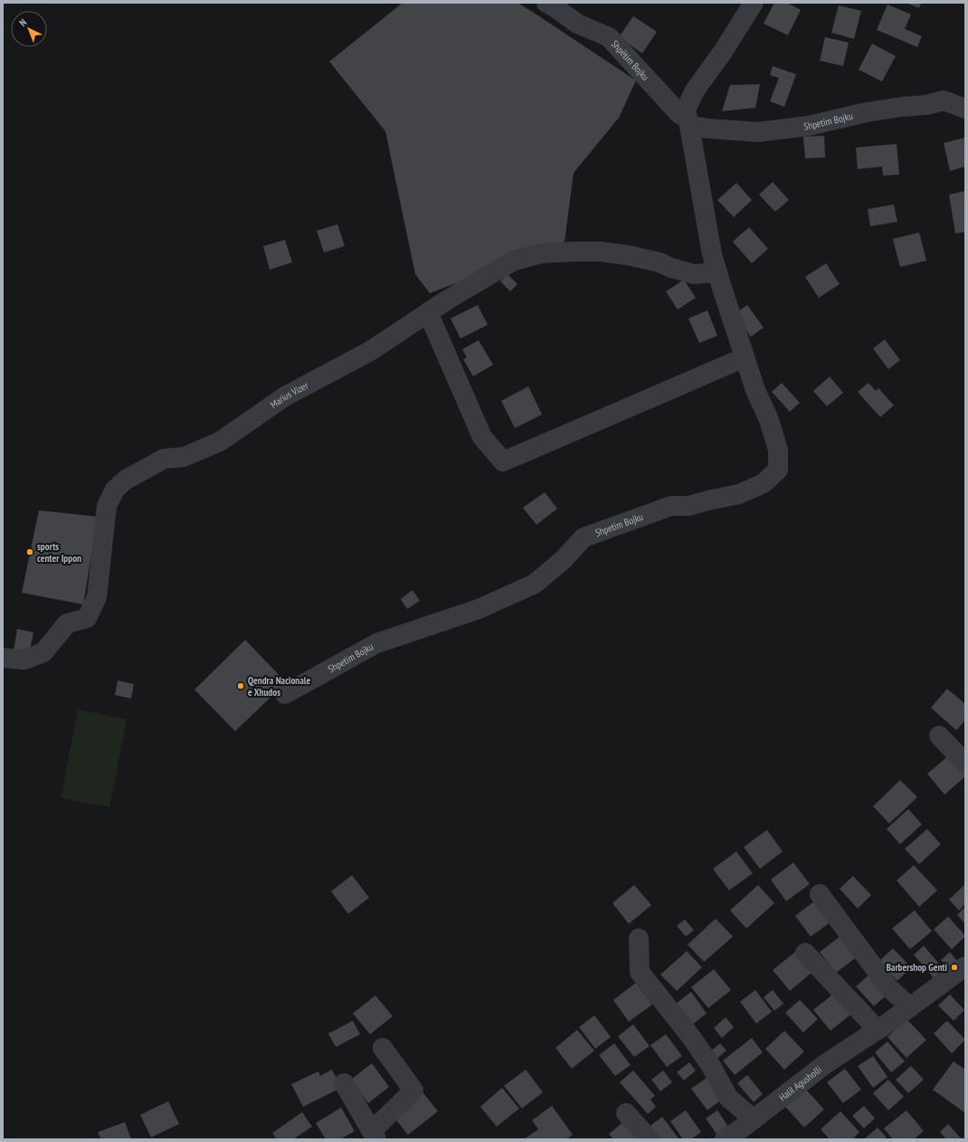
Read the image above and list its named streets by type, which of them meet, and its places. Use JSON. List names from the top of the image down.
{
  "streets": {
    "street": [
      "Shpëtim Bojku",
      "Shpetim Bojku",
      "Marius Vizer",
      "Halil Agusholli"
    ]
  },
  "crossings": [
    ["Shpëtim Bojku", "Shpetim Bojku"],
    ["Shpetim Bojku", "Marius Vizer"]
  ],
  "places": ["sports center Ippon", "Qendra Nacionale e Xhudos", "Barbershop Genti"],
  "north": "top left"
}
